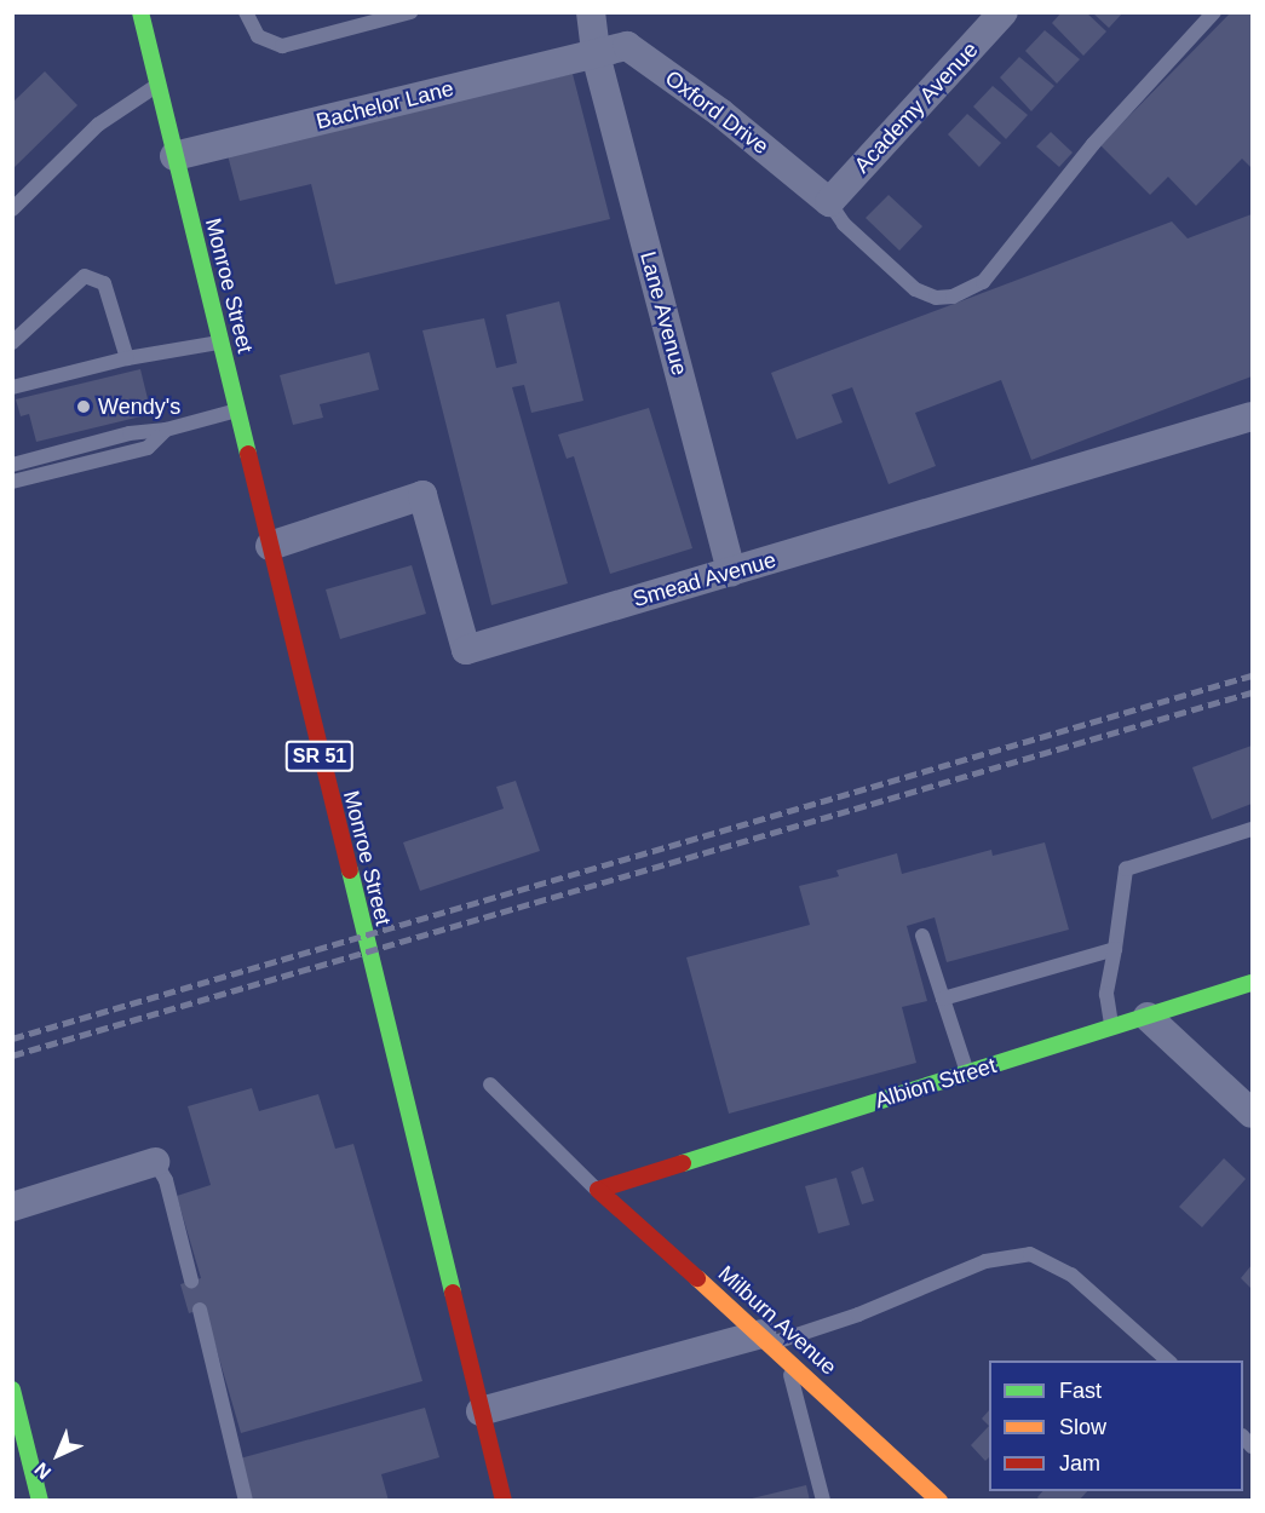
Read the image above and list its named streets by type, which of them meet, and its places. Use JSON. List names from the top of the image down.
{
  "streets": {
    "main road": [
      "Monroe Street",
      "SR 51",
      "Albion Street",
      "Milburn Avenue"
    ],
    "street": [
      "Bachelor Lane",
      "Academy Avenue",
      "Oxford Drive",
      "Lane Avenue",
      "Smead Avenue"
    ]
  },
  "crossings": [
    ["Bachelor Lane", "Oxford Drive"],
    ["Bachelor Lane", "Monroe Street"],
    ["Bachelor Lane", "Lane Avenue"],
    ["Academy Avenue", "Oxford Drive"],
    ["Oxford Drive", "Lane Avenue"],
    ["Monroe Street", "Smead Avenue"],
    ["Lane Avenue", "Smead Avenue"],
    ["Albion Street", "Milburn Avenue"]
  ],
  "places": ["Wendy's"],
  "legend": ["Fast", "Slow", "Jam"],
  "north": "bottom left"
}
